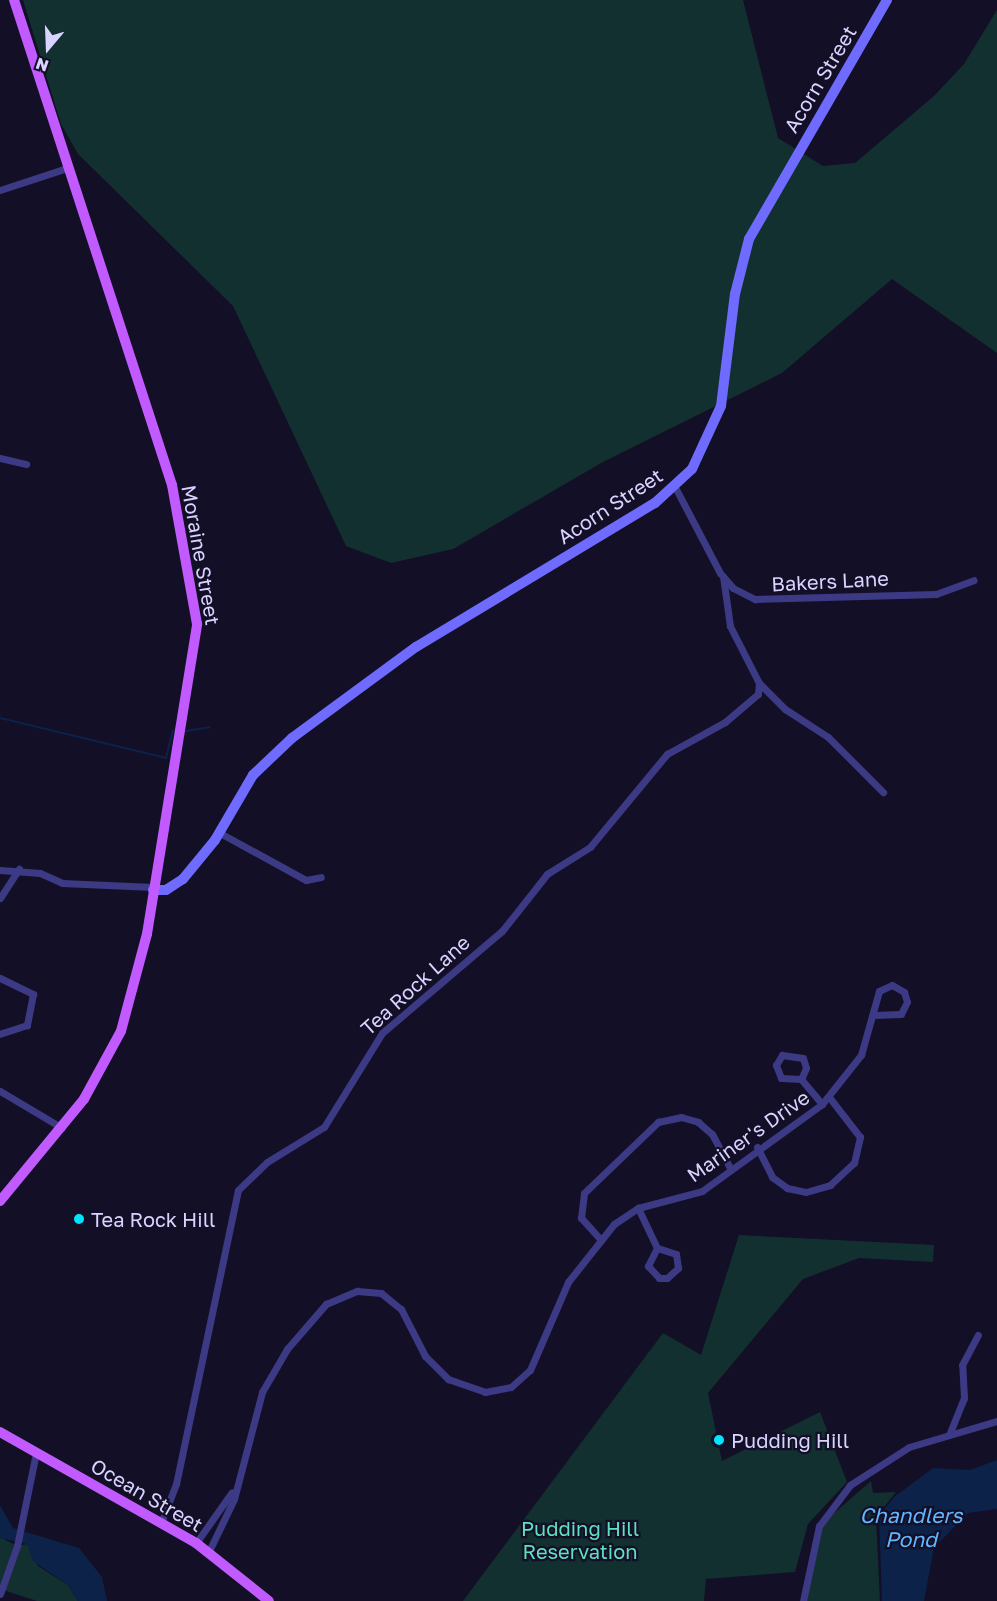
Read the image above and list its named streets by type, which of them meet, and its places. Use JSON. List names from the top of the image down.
{
  "streets": {
    "main road": ["Acorn Street", "Moraine Street", "Ocean Street"],
    "street": ["Bakers Lane", "Tea Rock Lane", "Mariner's Drive"]
  },
  "crossings": [
    ["Acorn Street", "Moraine Street"],
    ["Acorn Street", "Bakers Lane"],
    ["Tea Rock Lane", "Ocean Street"]
  ],
  "water": ["Chandlers Pond"],
  "parks": ["Pudding Hill Reservation"],
  "places": ["Tea Rock Hill", "Pudding Hill"],
  "north": "bottom"
}
